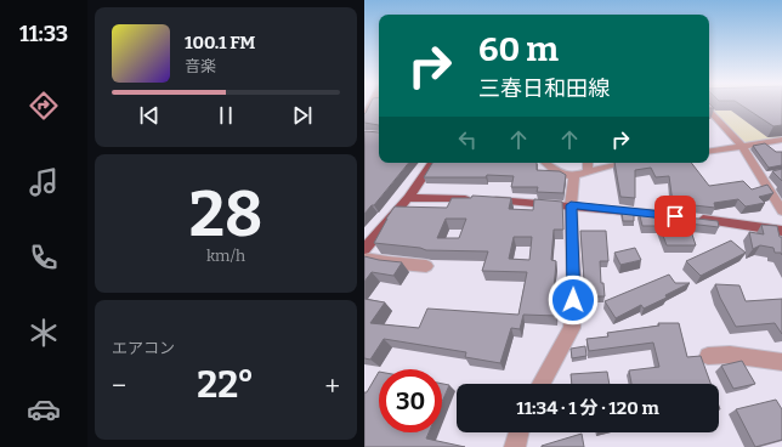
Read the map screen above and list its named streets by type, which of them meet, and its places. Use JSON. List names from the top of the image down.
{
  "page": {
    "tabs": "11:33",
    "turn": ["60 m", "三春日和田線"],
    "song": ["100.1 FM", "音楽"],
    "tile": [
      ["28", "km/h"],
      "エアコン"
    ],
    "heat": ["−", "22°", "+"],
    "limit": "30",
    "trip": "11:34 · 1 分 · 120 m"
  }
}
